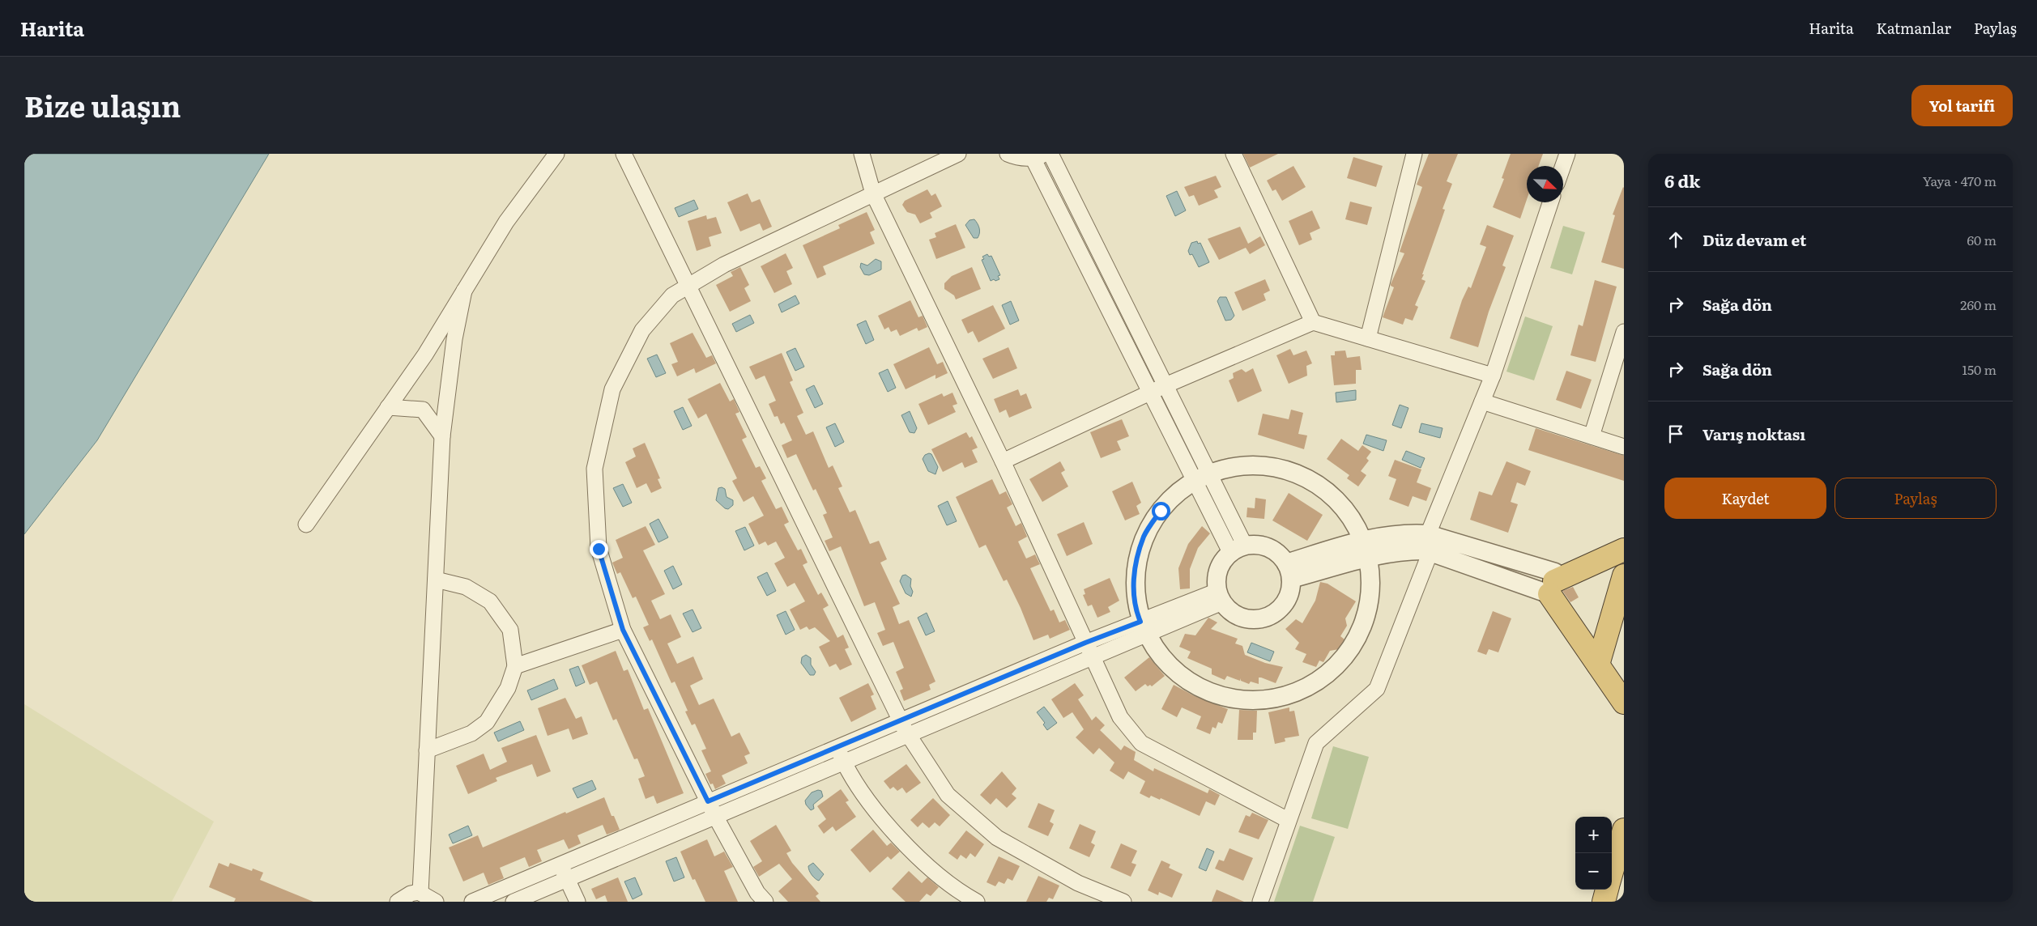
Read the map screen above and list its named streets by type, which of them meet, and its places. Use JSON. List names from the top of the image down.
{
  "north": "bottom right",
  "page": {
    "header": "Harita",
    "nav": ["Harita", "Katmanlar", "Paylaş"],
    "title": "Bize ulaşın",
    "buttons": [
      "Yol tarifi",
      ["Kaydet", "Paylaş"]
    ],
    "heading": ["6 dk", "Yaya · 470 m"],
    "list": [
      ["Düz devam et", "60 m"],
      ["Sağa dön", "260 m"],
      ["Sağa dön", "150 m"],
      "Varış noktası"
    ],
    "map_buttons": ["+", "−"]
  }
}
